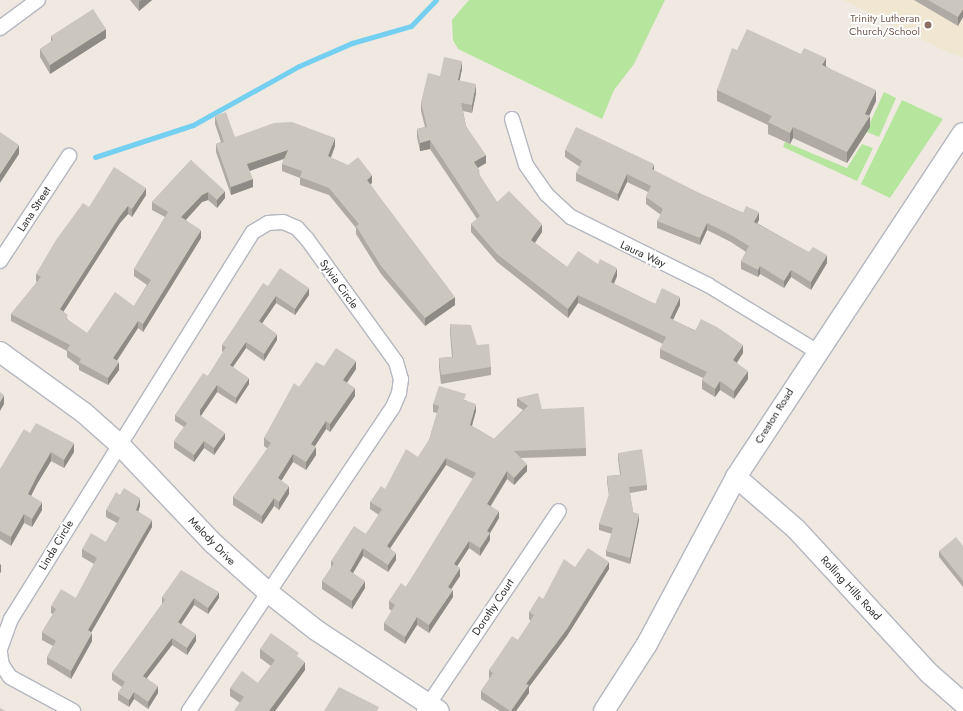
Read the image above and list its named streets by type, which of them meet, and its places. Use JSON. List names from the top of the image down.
{
  "streets": {
    "street": [
      "Lana Street",
      "Laura Way",
      "Sylvia Circle",
      "Creston Road",
      "Melody Drive",
      "Linda Circle",
      "Rolling Hills Road",
      "Dorothy Court"
    ]
  },
  "crossings": [
    ["Laura Way", "Creston Road"],
    ["Sylvia Circle", "Melody Drive"],
    ["Sylvia Circle", "Linda Circle"],
    ["Creston Road", "Rolling Hills Road"],
    ["Melody Drive", "Linda Circle"],
    ["Melody Drive", "Dorothy Court"]
  ],
  "places": ["Trinity Lutheran Church/School"]
}
